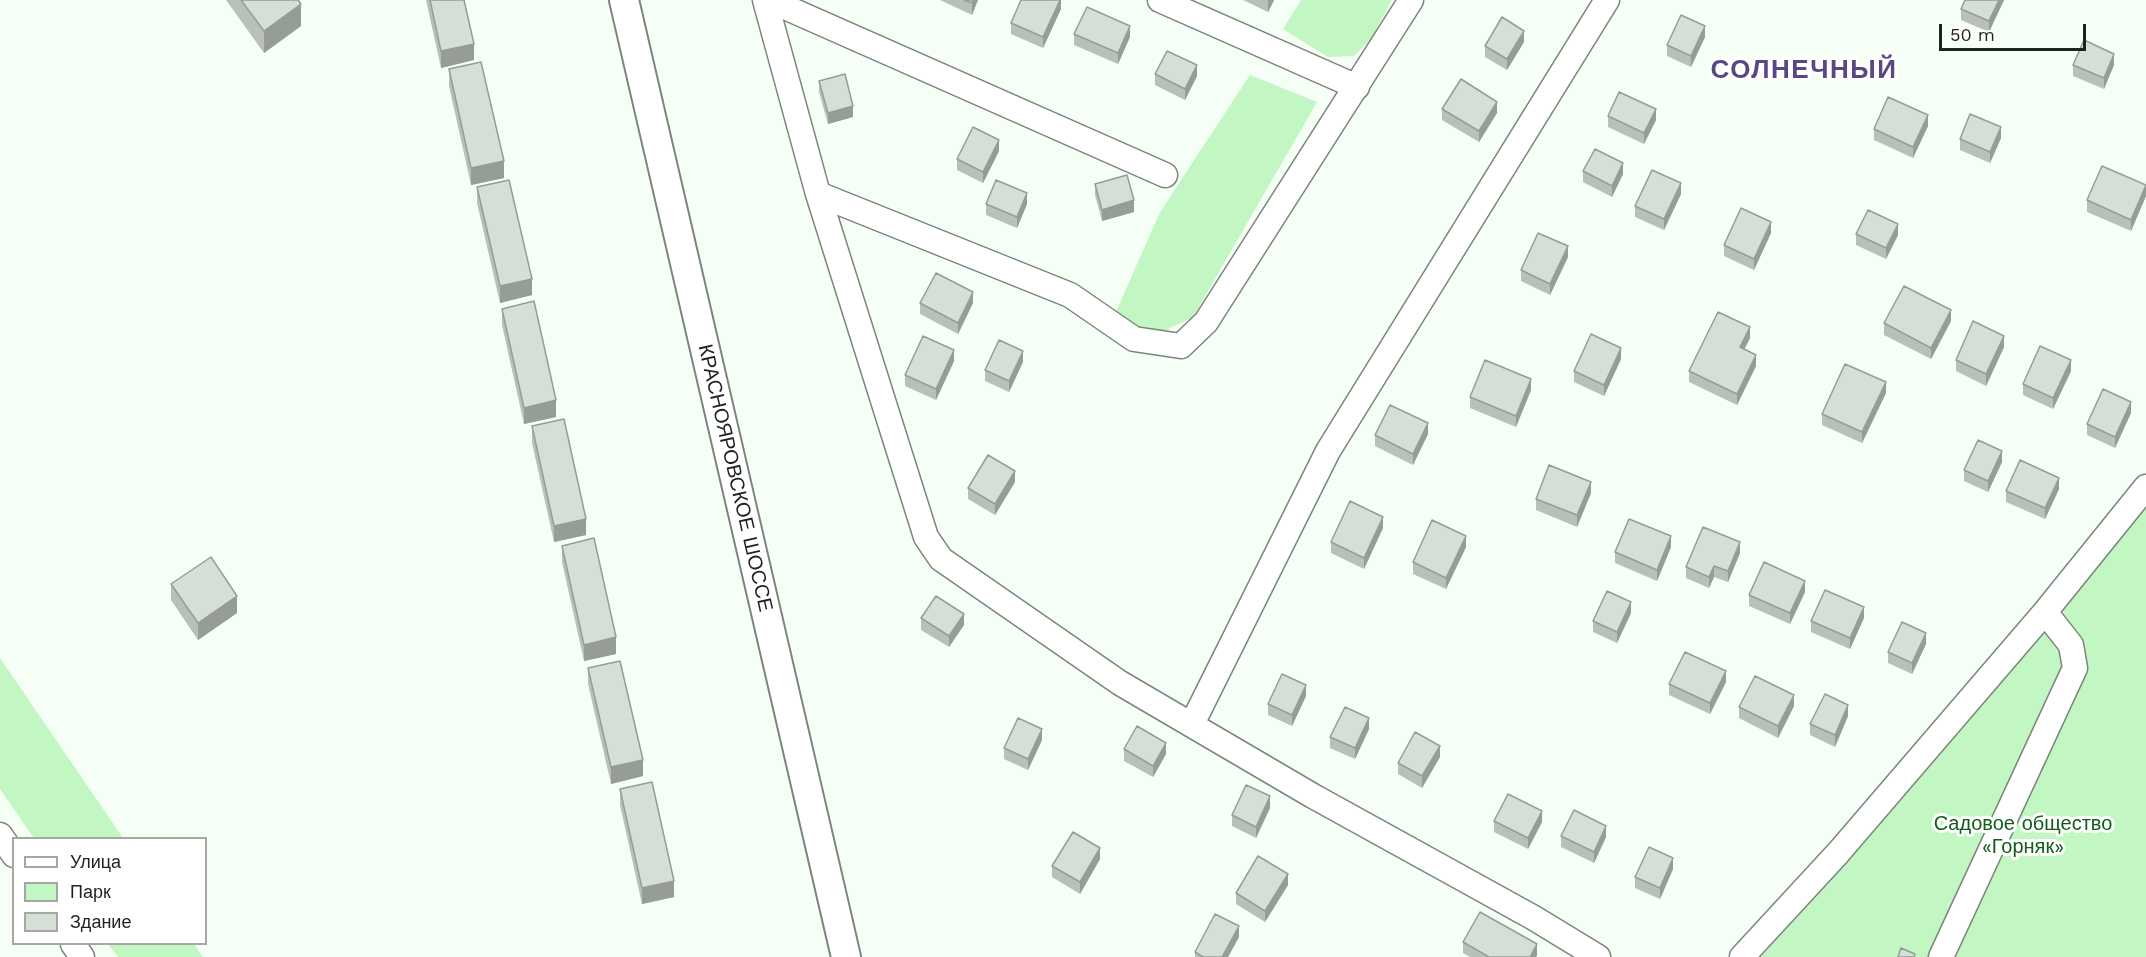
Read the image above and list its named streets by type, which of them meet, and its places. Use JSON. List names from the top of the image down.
{
  "streets": {
    "street": ["КРАСНОЯРОВСКОЕ ШОССЕ"]
  },
  "districts": ["СОЛНЕЧНЫЙ"],
  "parks": ["Садовое общество «Горняк»"],
  "legend": ["Улица", "Парк", "Здание"],
  "scale_bar": "50 m"
}
